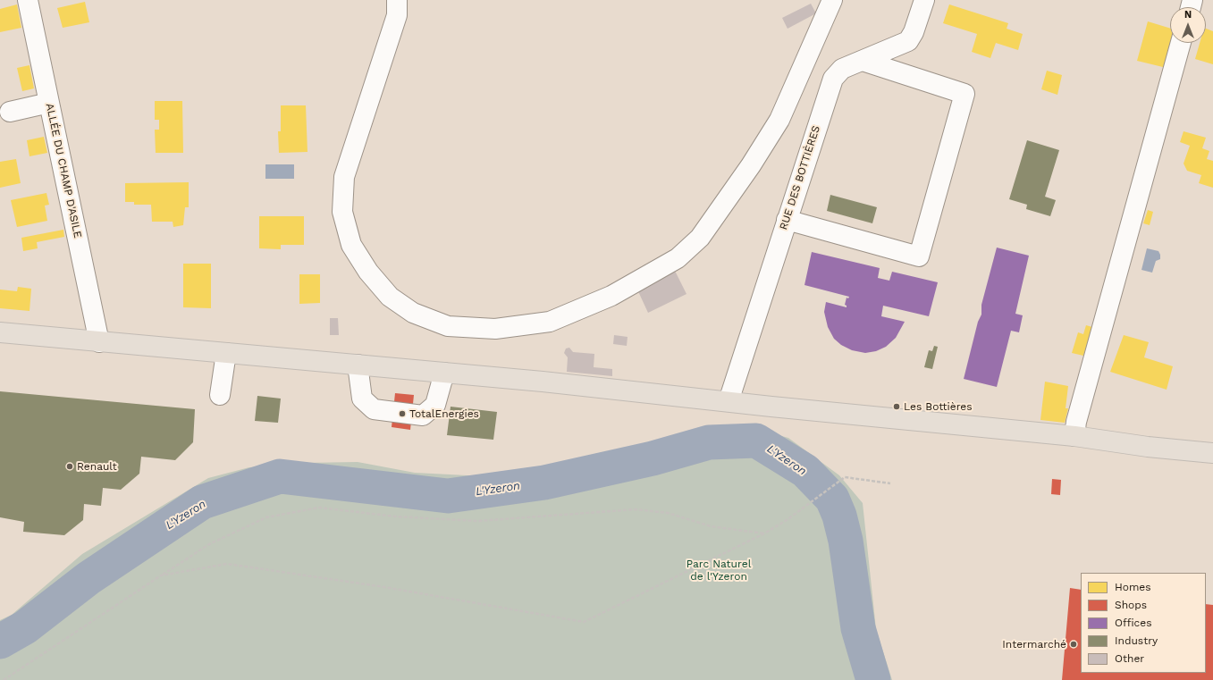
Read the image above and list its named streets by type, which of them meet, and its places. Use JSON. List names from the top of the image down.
{
  "streets": {
    "street": ["ALLÉE DU CHAMP D'ASILE", "RUE DES BOTTIÈRES"]
  },
  "water": ["L'Yzeron"],
  "parks": ["Parc Naturel de l'Yzeron"],
  "places": [
    "Les Bottières",
    "TotalEnergies",
    "Renault",
    "Intermarché"
  ],
  "legend": [
    "Homes",
    "Shops",
    "Offices",
    "Industry",
    "Other"
  ],
  "north": "top"
}
